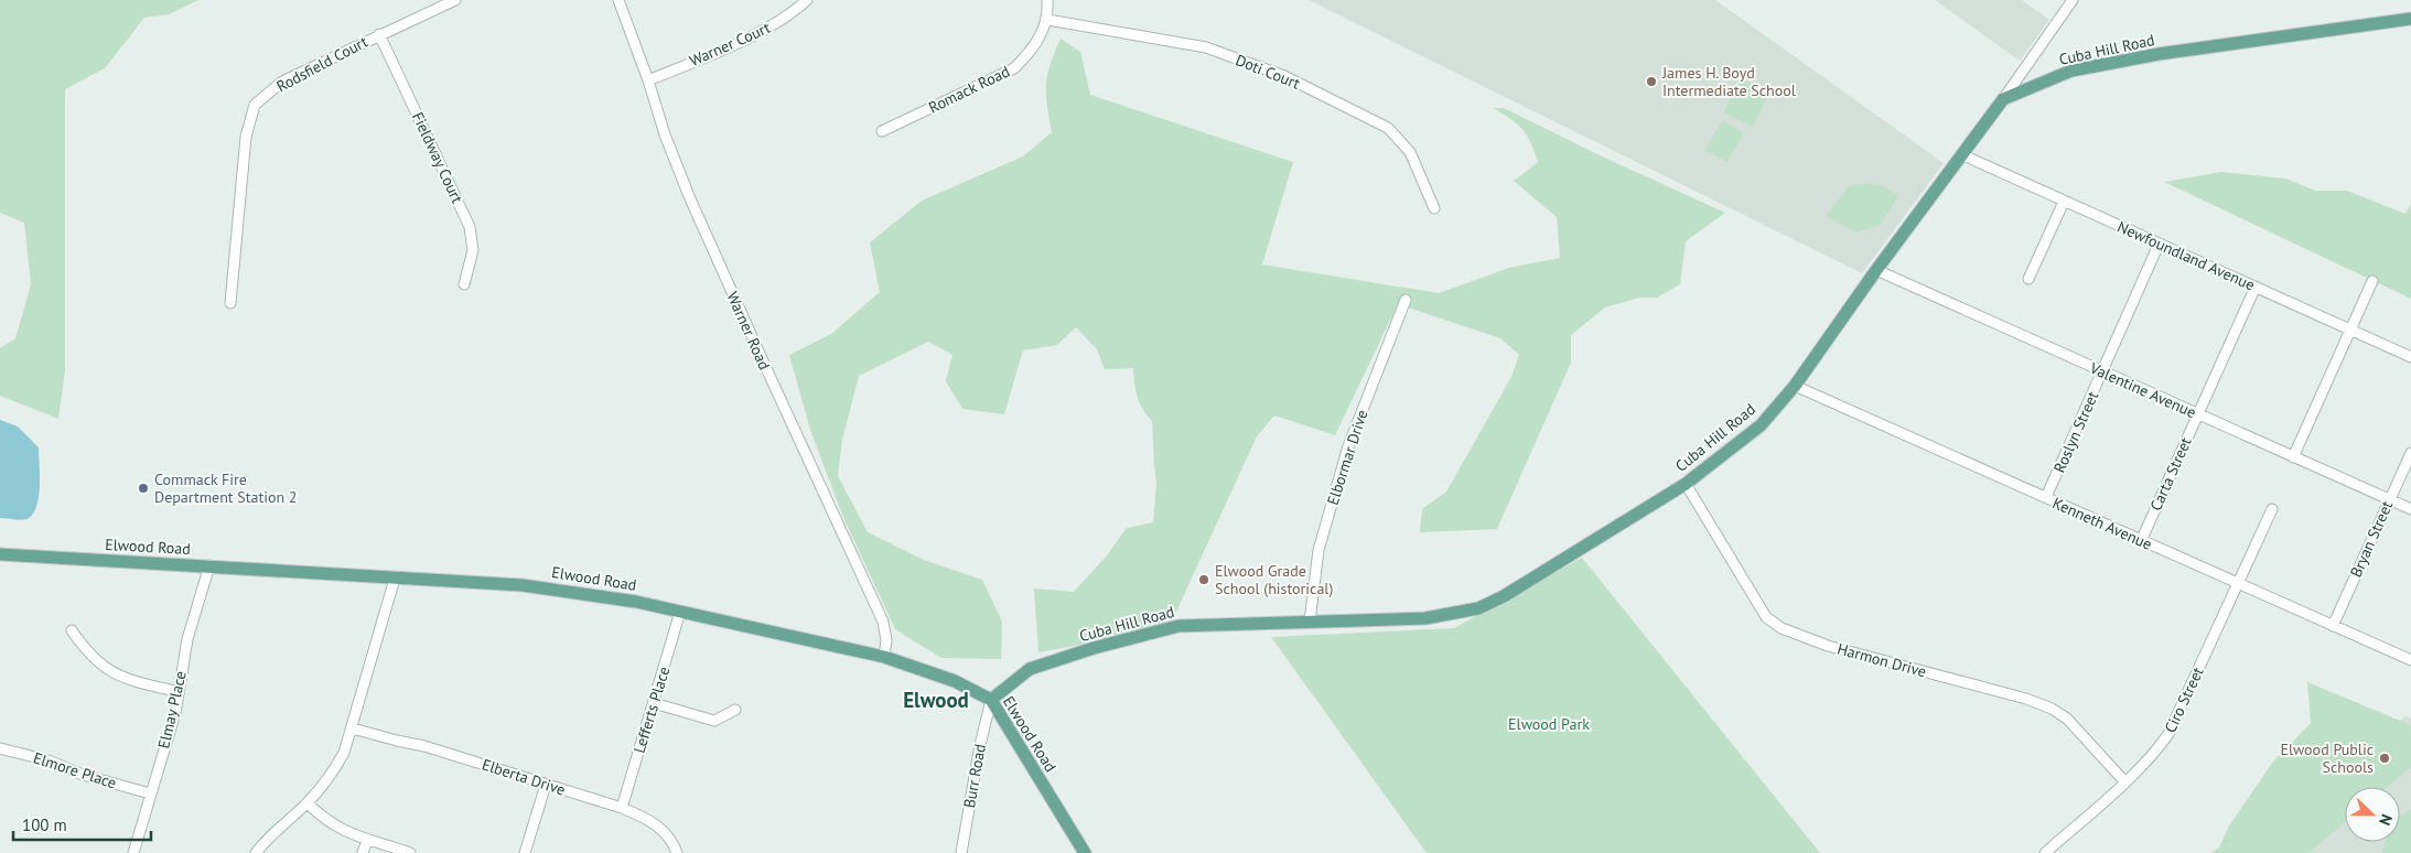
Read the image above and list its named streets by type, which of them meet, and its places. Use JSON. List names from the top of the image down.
{
  "streets": {
    "main road": ["Cuba Hill Road", "Elwood Road"],
    "street": [
      "Warner Court",
      "Rodsfield Court",
      "Doti Court",
      "Romack Road",
      "Fieldway Court",
      "Newfoundland Avenue",
      "Warner Road",
      "Valentine Avenue",
      "Roslyn Street",
      "Elbormar Drive",
      "Carta Street",
      "Kenneth Avenue",
      "Bryan Street",
      "Harmon Drive",
      "Ciro Street",
      "Elmay Place",
      "Lefferts Place",
      "Elmore Place",
      "Burr Road",
      "Elberta Drive"
    ]
  },
  "crossings": [
    ["Warner Court", "Warner Road"],
    ["Cuba Hill Road", "Newfoundland Avenue"],
    ["Cuba Hill Road", "Valentine Avenue"],
    ["Cuba Hill Road", "Elbormar Drive"],
    ["Cuba Hill Road", "Kenneth Avenue"],
    ["Cuba Hill Road", "Elwood Road"],
    ["Cuba Hill Road", "Harmon Drive"],
    ["Cuba Hill Road", "Burr Road"],
    ["Rodsfield Court", "Fieldway Court"],
    ["Doti Court", "Romack Road"],
    ["Newfoundland Avenue", "Roslyn Street"],
    ["Newfoundland Avenue", "Carta Street"],
    ["Warner Road", "Elwood Road"],
    ["Valentine Avenue", "Roslyn Street"],
    ["Valentine Avenue", "Carta Street"],
    ["Valentine Avenue", "Bryan Street"],
    ["Roslyn Street", "Kenneth Avenue"],
    ["Carta Street", "Kenneth Avenue"],
    ["Kenneth Avenue", "Bryan Street"],
    ["Kenneth Avenue", "Ciro Street"],
    ["Elwood Road", "Elmay Place"],
    ["Elwood Road", "Lefferts Place"],
    ["Elwood Road", "Burr Road"],
    ["Harmon Drive", "Ciro Street"],
    ["Elmay Place", "Elmore Place"],
    ["Lefferts Place", "Elberta Drive"]
  ],
  "districts": ["Elwood"],
  "parks": ["Elwood Park"],
  "places": [
    "James H. Boyd Intermediate School",
    "Commack Fire Department Station 2",
    "Elwood Grade School (historical)",
    "Elwood Public Schools"
  ],
  "scale_bar": "100 m",
  "north": "right"
}
